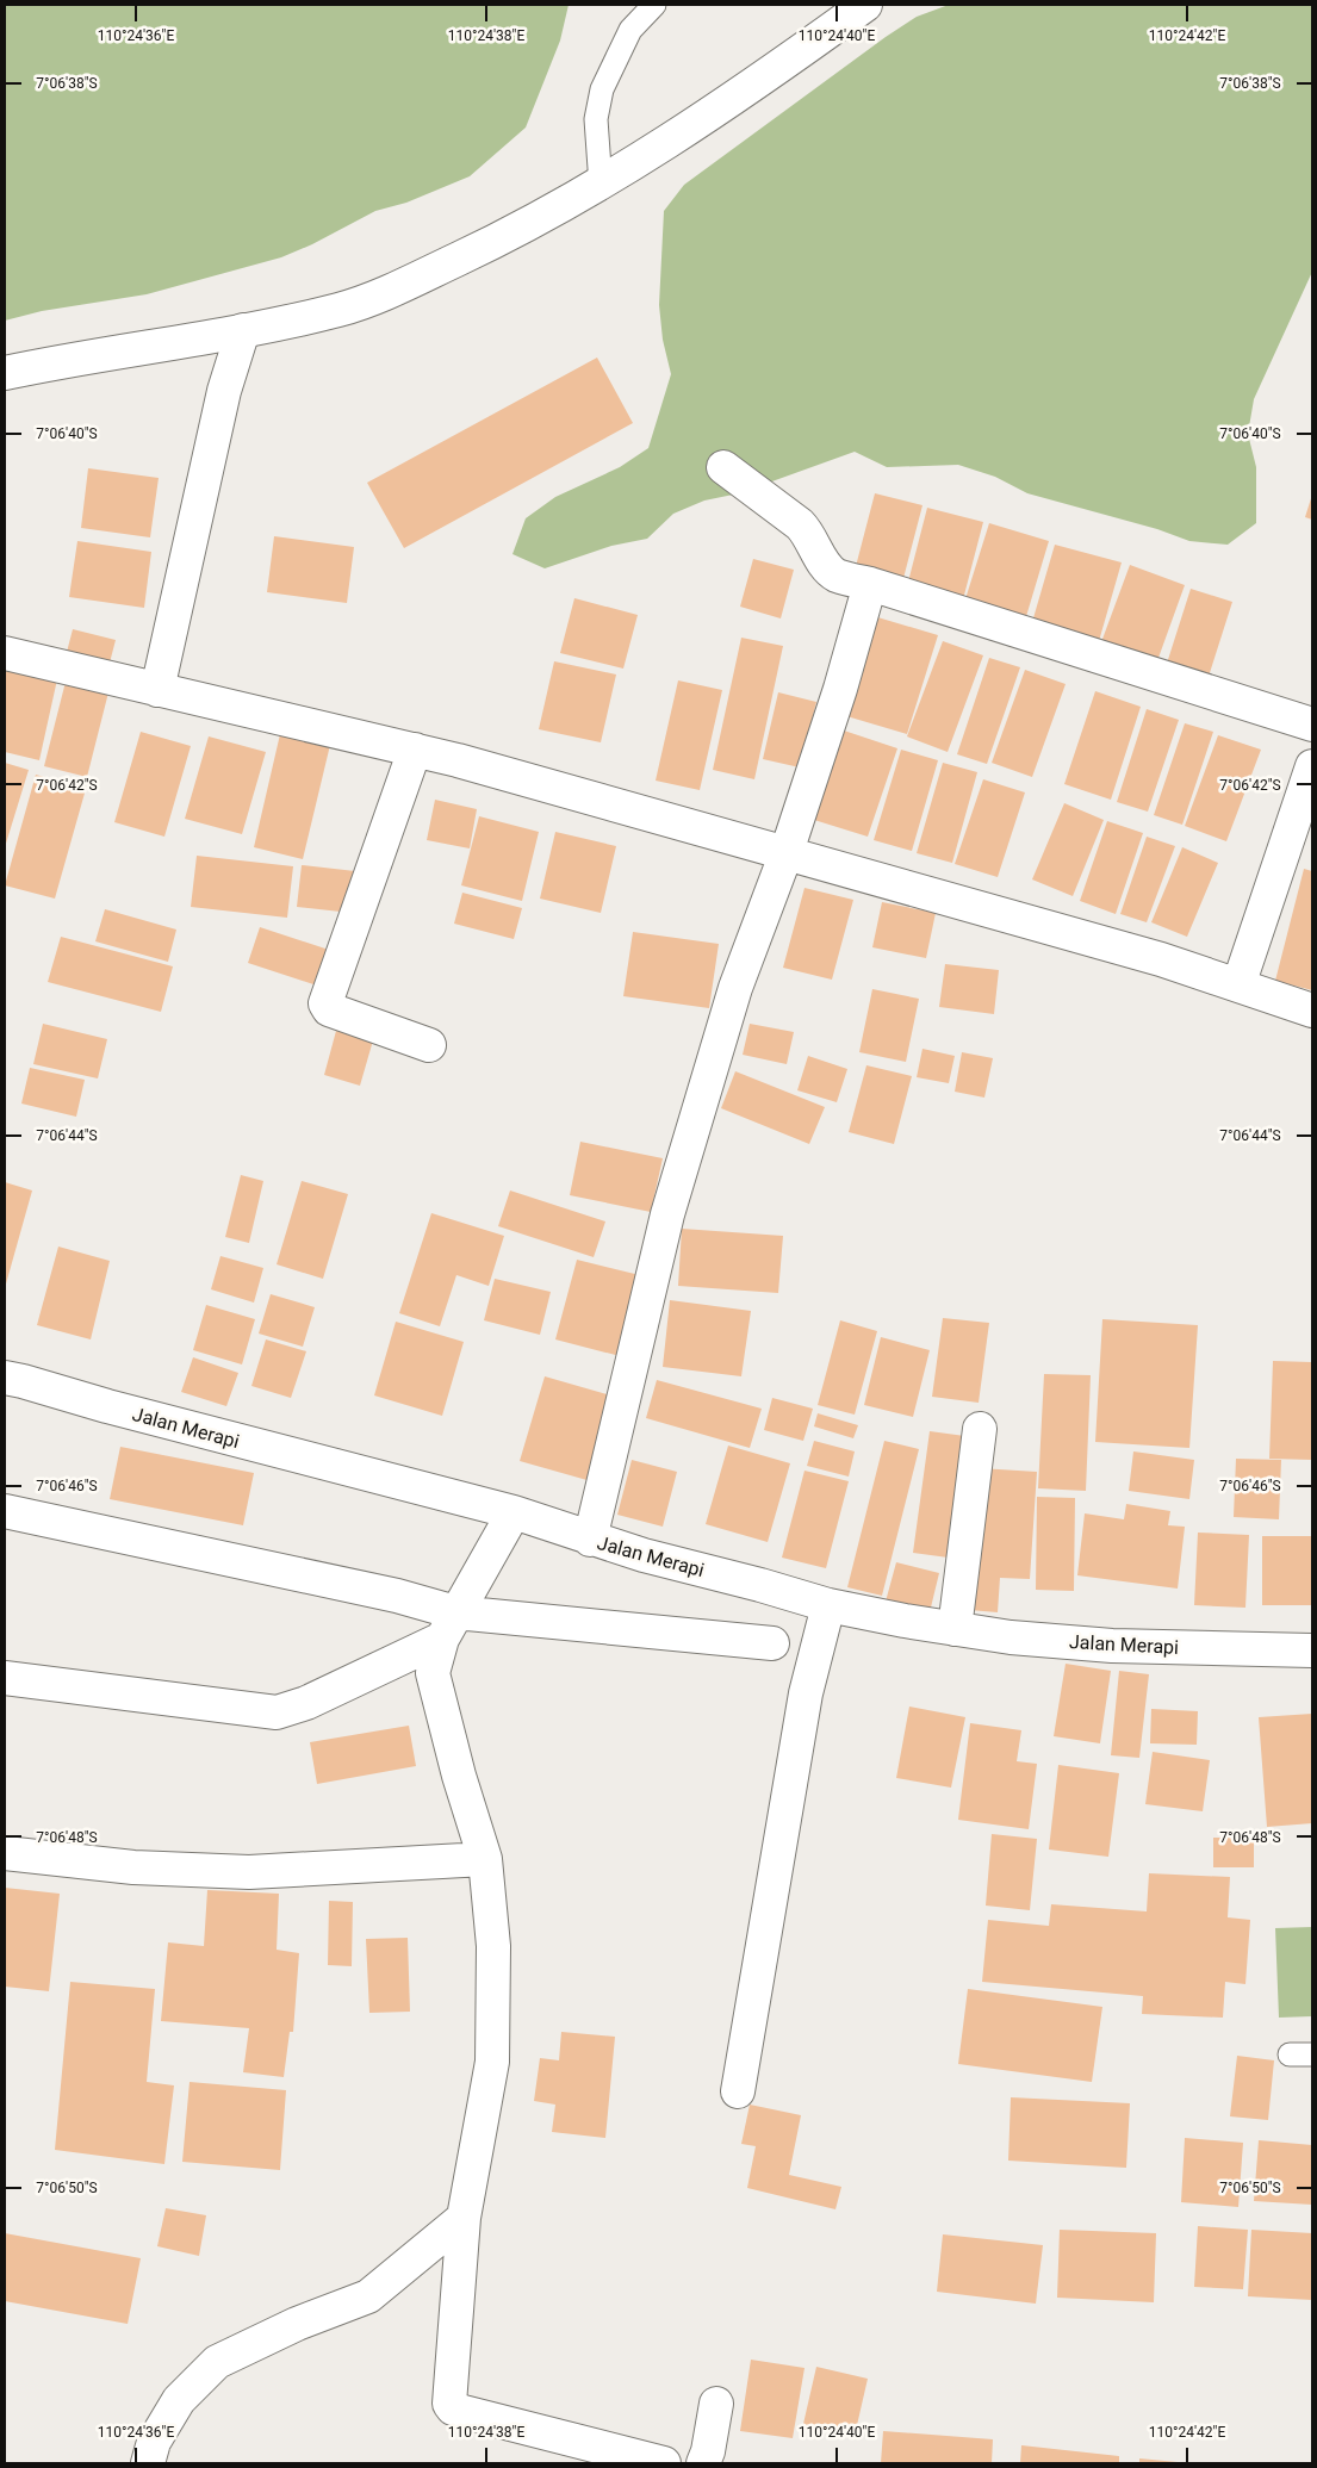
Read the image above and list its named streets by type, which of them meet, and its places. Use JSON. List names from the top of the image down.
{
  "streets": {
    "street": ["Jalan Merapi"]
  },
  "coordinates": [
    "110°24'36\"E",
    "110°24'38\"E",
    "110°24'40\"E",
    "110°24'42\"E",
    "7°06'38\"S",
    "7°06'40\"S",
    "7°06'42\"S",
    "7°06'44\"S",
    "7°06'46\"S",
    "7°06'48\"S",
    "7°06'50\"S"
  ]
}
